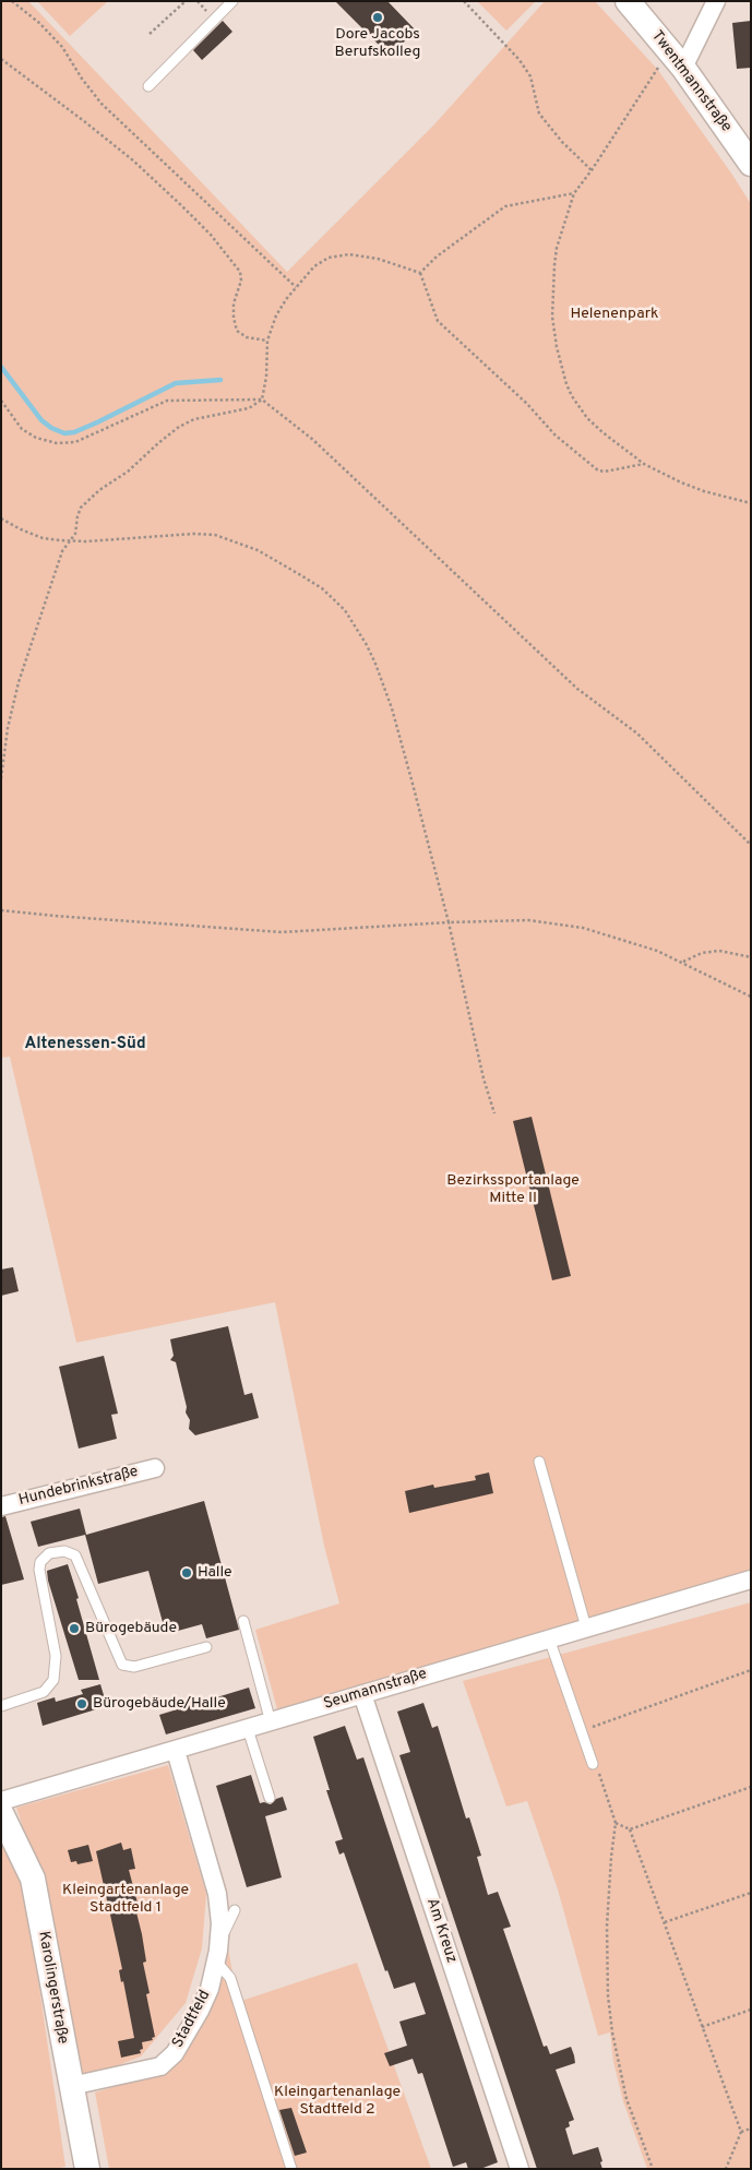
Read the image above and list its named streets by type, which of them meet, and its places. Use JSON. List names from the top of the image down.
{
  "streets": {
    "street": [
      "Twentmannstraße",
      "Hundebrinkstraße",
      "Seumannstraße",
      "Am Kreuz",
      "Karolingerstraße",
      "Stadtfeld"
    ]
  },
  "crossings": [
    ["Seumannstraße", "Am Kreuz"],
    ["Seumannstraße", "Stadtfeld"],
    ["Karolingerstraße", "Stadtfeld"]
  ],
  "districts": ["Altenessen-Süd"],
  "parks": [
    "Helenenpark",
    "Bezirkssportanlage Mitte II",
    "Kleingartenanlage Stadtfeld 1",
    "Kleingartenanlage Stadtfeld 2"
  ],
  "places": [
    "Dore Jacobs Berufskolleg",
    "Halle",
    "Bürogebäude",
    "Bürogebäude/Halle"
  ]
}
